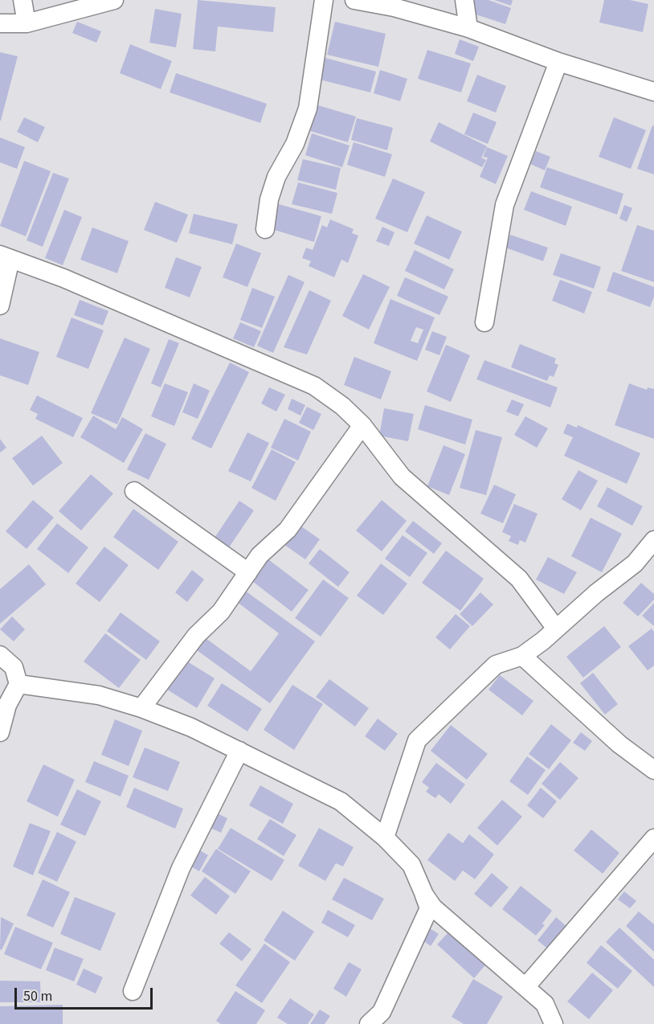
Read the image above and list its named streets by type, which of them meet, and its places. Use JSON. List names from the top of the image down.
{
  "scale_bar": "50 m"
}
